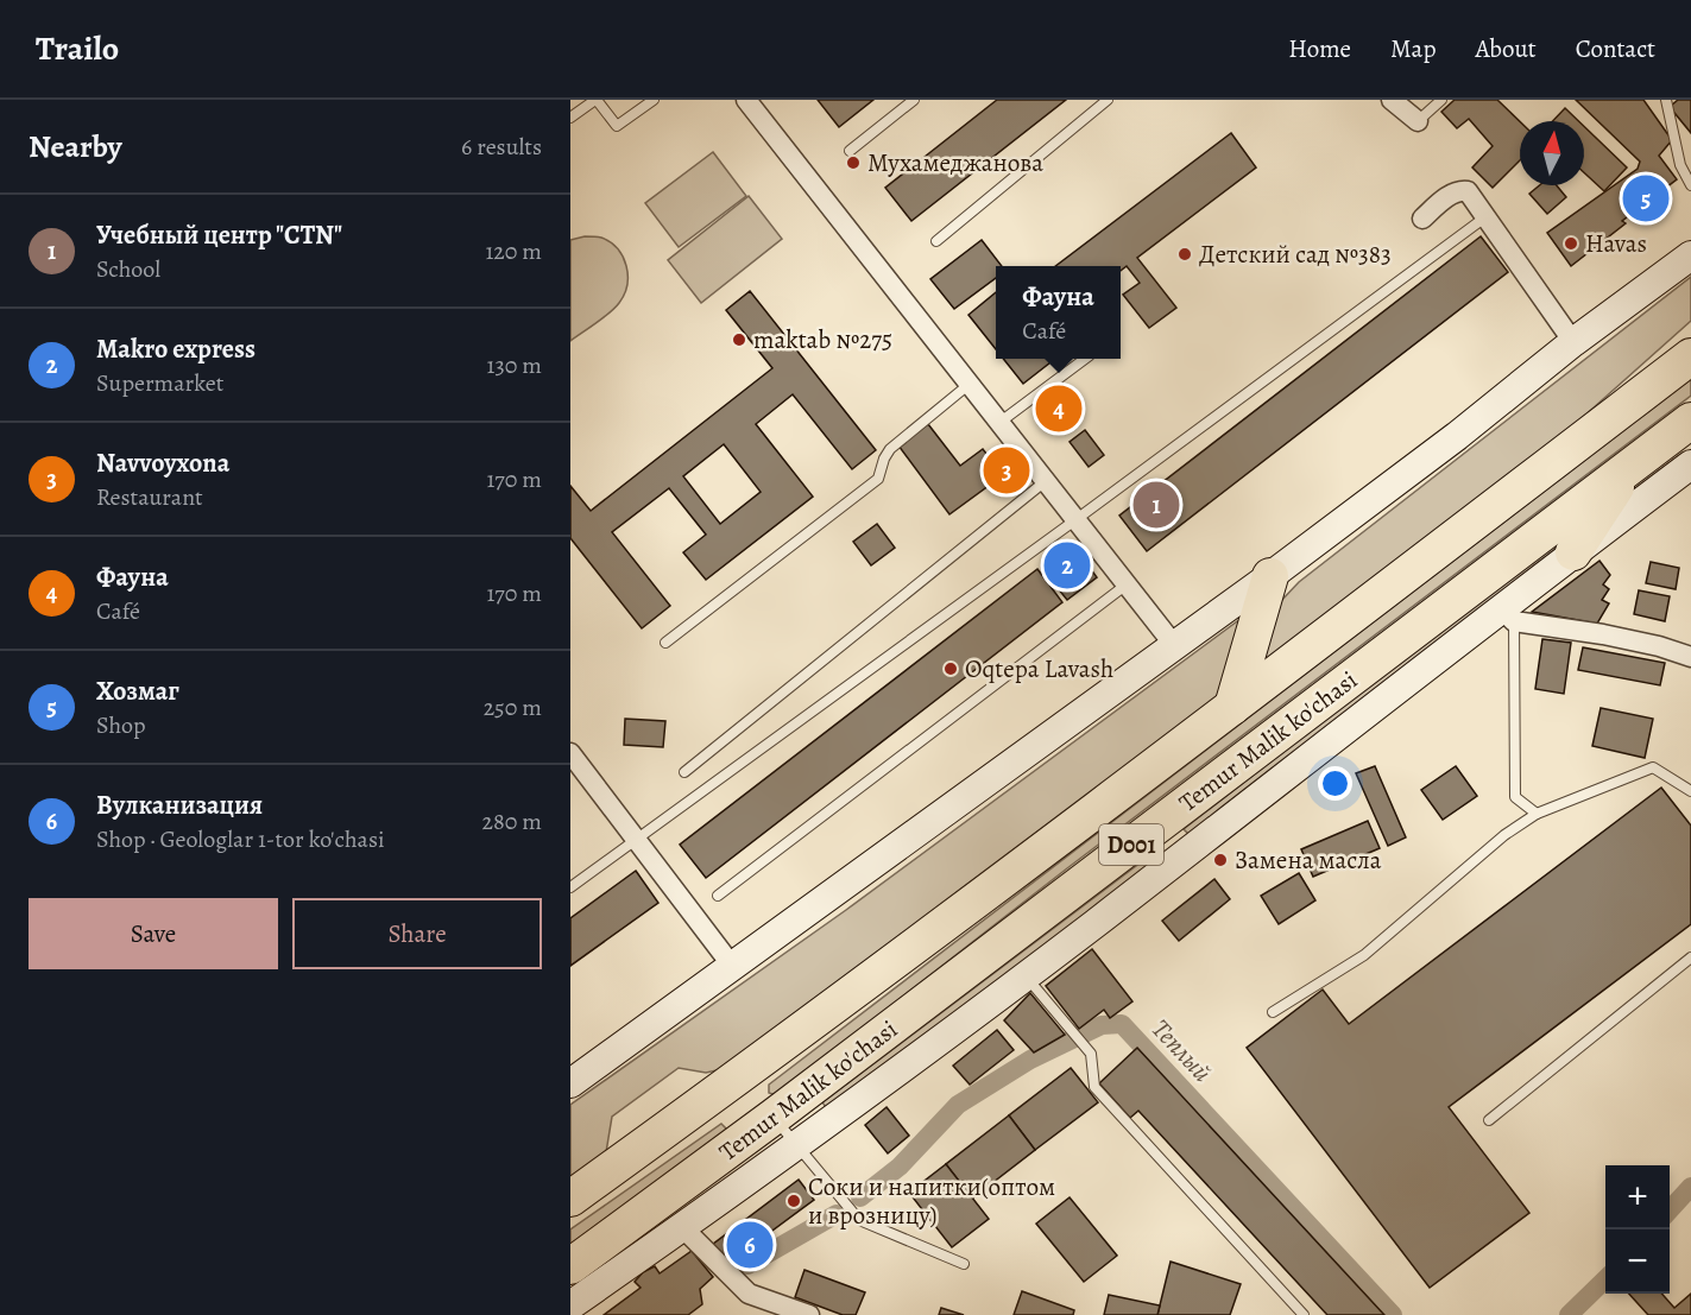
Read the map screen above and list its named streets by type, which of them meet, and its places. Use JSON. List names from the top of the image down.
{
  "streets": {
    "highway": ["Temur Malik ko'chasi", "D001"]
  },
  "water": ["Теплый"],
  "places": [
    "Мухамеджанова",
    "Havas",
    "Детский сад №383",
    "maktab №275",
    "Oqtepa Lavash",
    "Замена масла",
    "Соки и напитки(оптом и врозницу)"
  ],
  "north": "top",
  "page": {
    "header": "Trailo",
    "nav": [
      "Home",
      "Map",
      "About",
      "Contact"
    ],
    "heading": ["Nearby", "6 results"],
    "pins": [
      "5",
      "4",
      "3",
      "1",
      "2",
      "6"
    ],
    "list": [
      {
        "mark": "1",
        "name": "Учебный центр \"CTN\"",
        "note": "School",
        "value": "120 m"
      },
      {
        "mark": "2",
        "name": "Makro express",
        "note": "Supermarket",
        "value": "130 m"
      },
      {
        "mark": "3",
        "name": "Navvoyxona",
        "note": "Restaurant",
        "value": "170 m"
      },
      {
        "mark": "4",
        "name": "Фауна",
        "note": "Café",
        "value": "170 m"
      },
      {
        "mark": "5",
        "name": "Хозмаг",
        "note": "Shop",
        "value": "250 m"
      },
      {
        "mark": "6",
        "name": "Вулканизация",
        "note": "Shop · Geologlar 1-tor ko'chasi",
        "value": "280 m"
      }
    ],
    "popup": ["Фауна", "Café"],
    "buttons": ["Save", "Share"],
    "map_buttons": ["+", "−"]
  }
}
